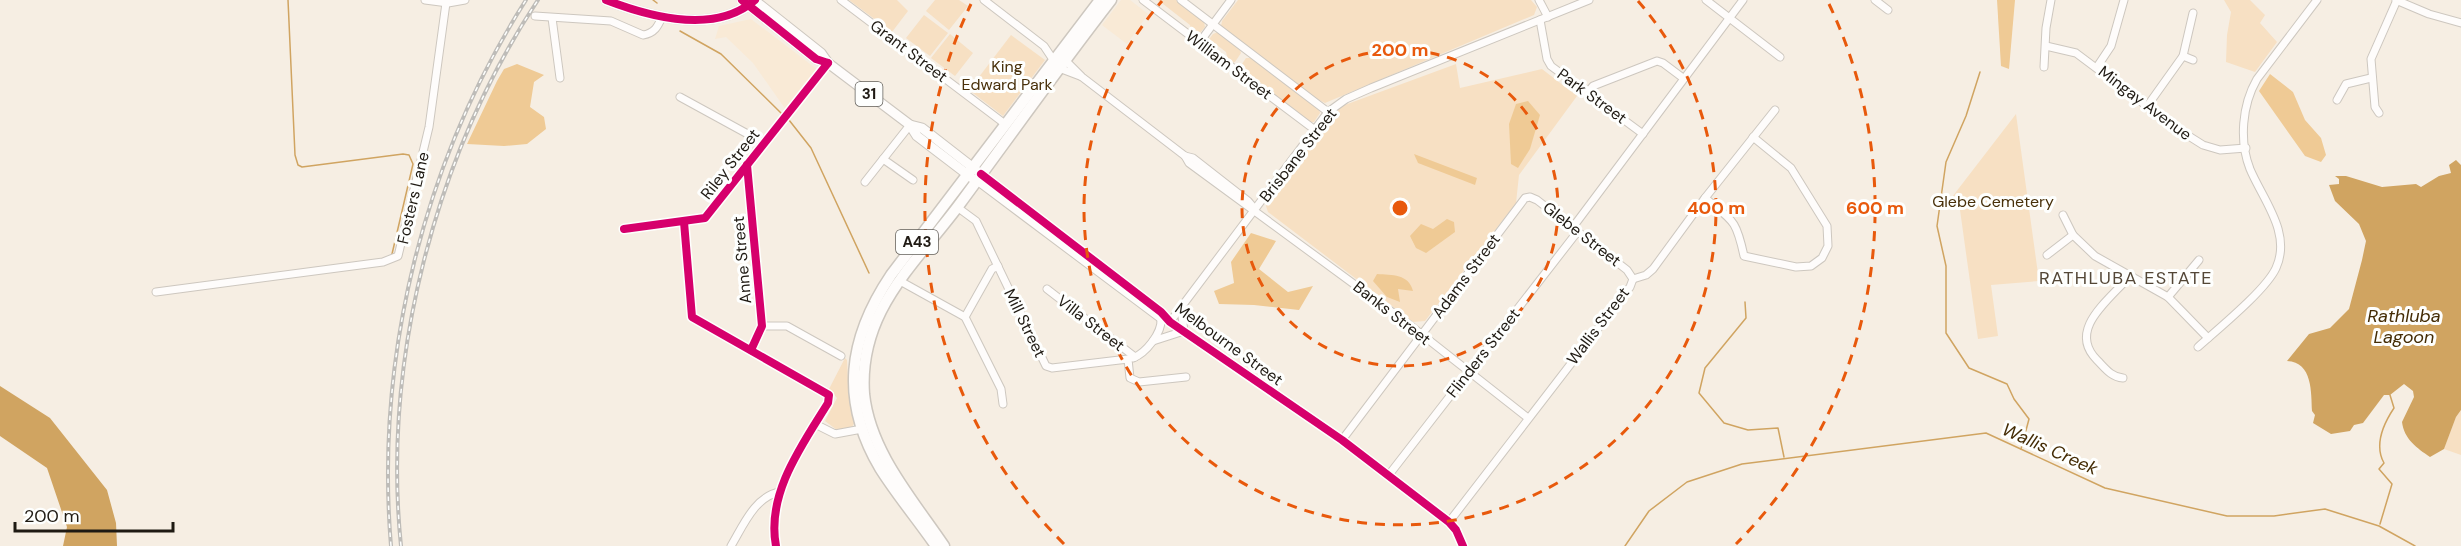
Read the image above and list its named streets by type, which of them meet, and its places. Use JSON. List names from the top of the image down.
{
  "streets": {
    "highway": ["A43"],
    "main road": ["31", "Melbourne Street"],
    "street": [
      "Grant Street",
      "William Street",
      "Park Street",
      "Mingay Avenue",
      "Brisbane Street",
      "Riley Street",
      "Fosters Lane",
      "Glebe Street",
      "Anne Street",
      "Adams Street",
      "Banks Street",
      "Mill Street",
      "Villa Street",
      "Wallis Street",
      "Flinders Street"
    ]
  },
  "crossings": [
    ["Grant Street", "A43"],
    ["William Street", "Brisbane Street"],
    ["Park Street", "Brisbane Street"],
    ["Park Street", "Flinders Street"],
    ["Brisbane Street", "Banks Street"],
    ["Brisbane Street", "Melbourne Street"],
    ["Riley Street", "Anne Street"],
    ["Riley Street", "Melbourne Street"],
    ["Glebe Street", "Adams Street"],
    ["Glebe Street", "Wallis Street"],
    ["Glebe Street", "Flinders Street"],
    ["A43", "Banks Street"],
    ["A43", "Mill Street"],
    ["A43", "Melbourne Street"],
    ["Adams Street", "Banks Street"],
    ["Adams Street", "Melbourne Street"],
    ["Banks Street", "Wallis Street"],
    ["Banks Street", "Flinders Street"],
    ["Mill Street", "Villa Street"],
    ["Wallis Street", "Melbourne Street"],
    ["Melbourne Street", "Flinders Street"]
  ],
  "districts": ["RATHLUBA ESTATE"],
  "water": ["Rathluba Lagoon", "Wallis Creek"],
  "parks": ["King Edward Park", "Glebe Cemetery"],
  "scale_bar": "200 m",
  "rings": ["200 m", "400 m", "600 m"]
}
